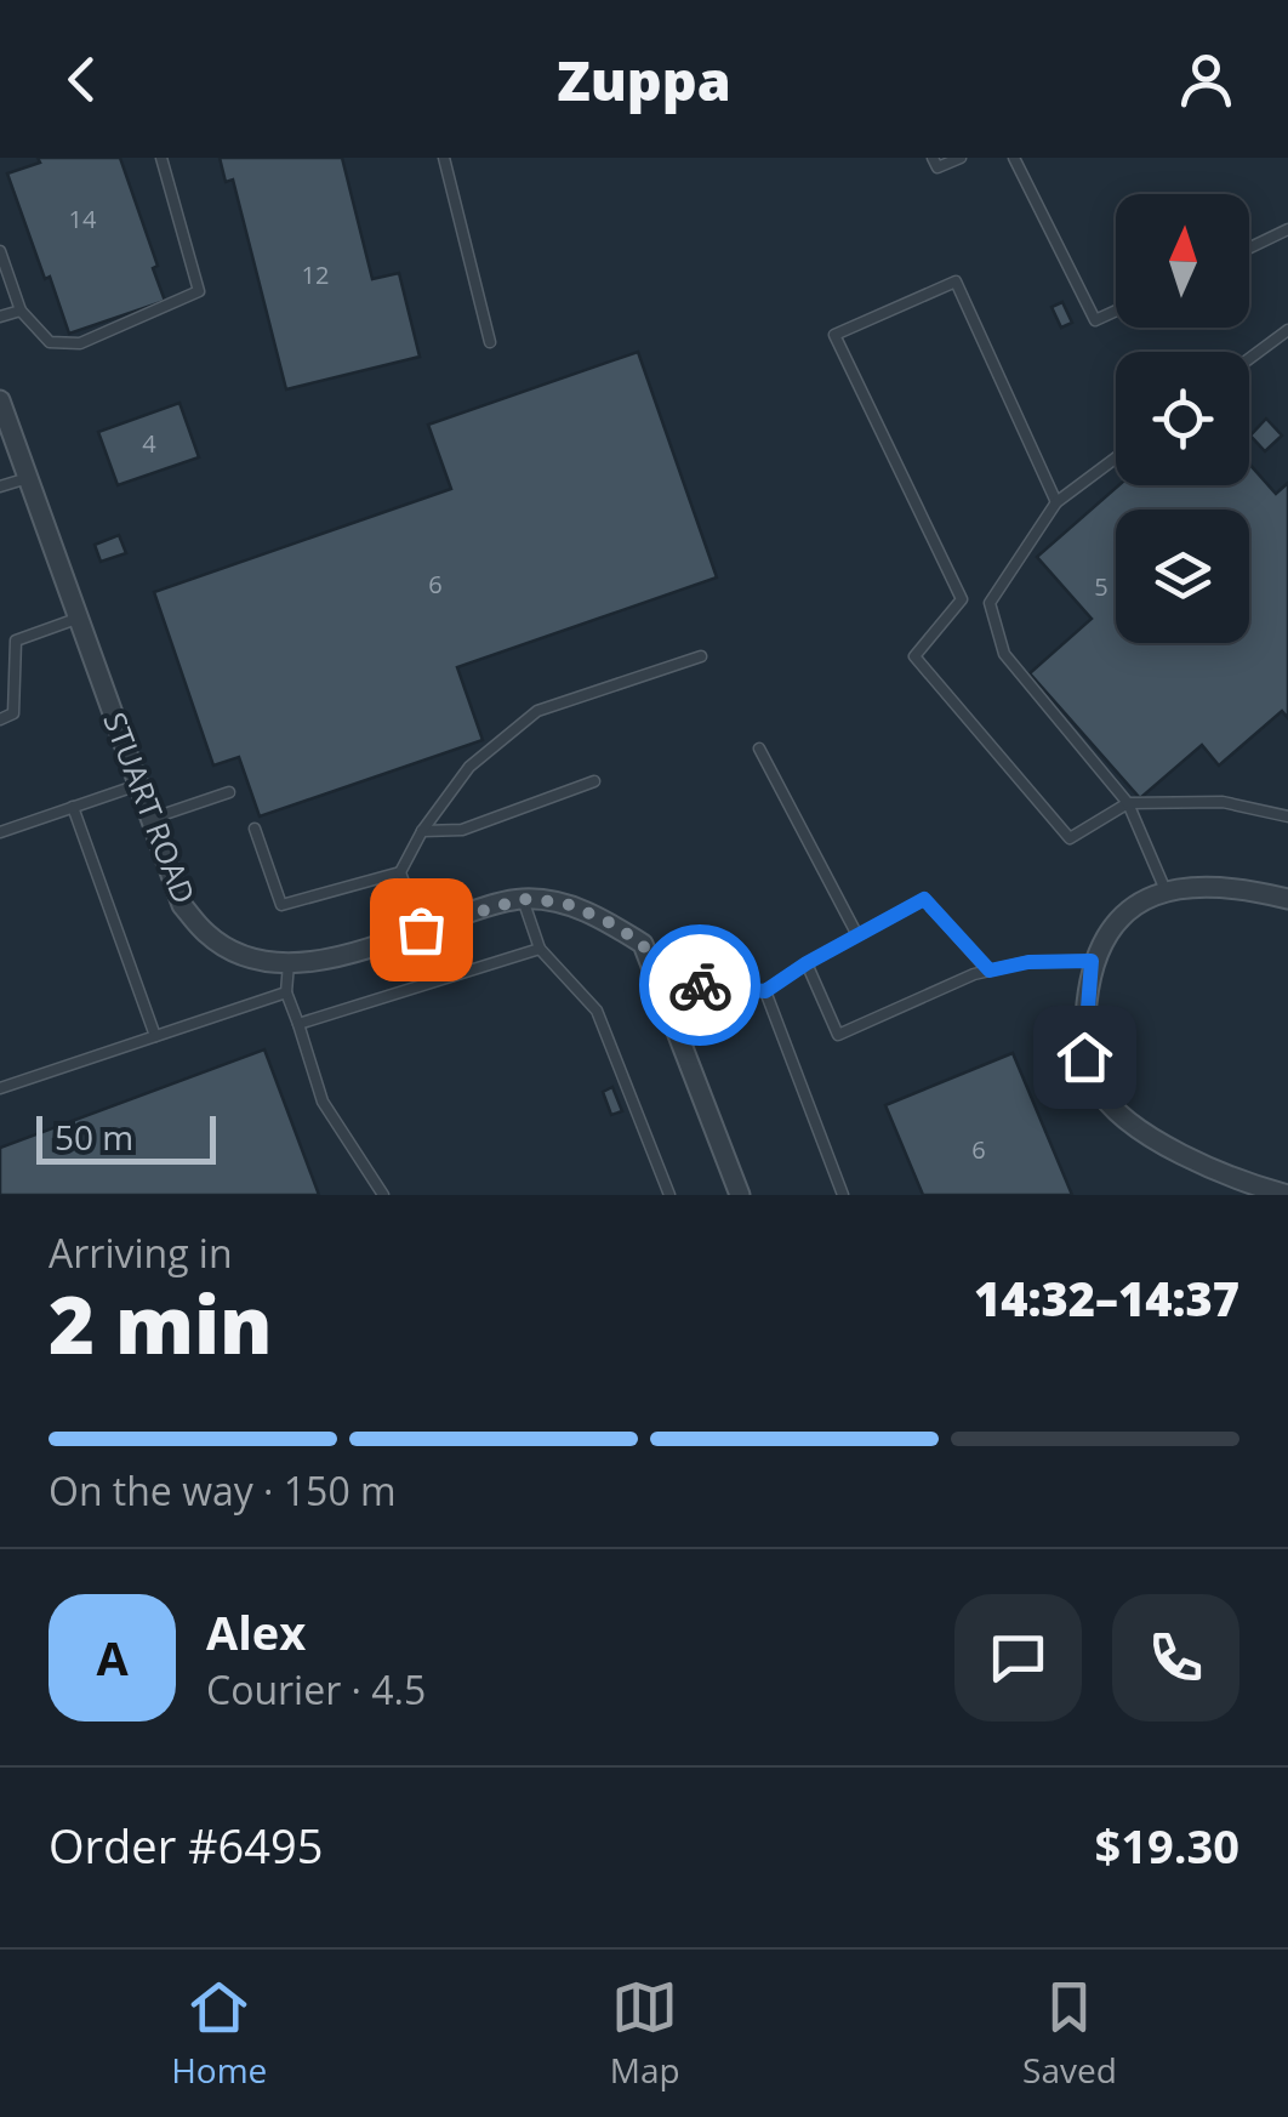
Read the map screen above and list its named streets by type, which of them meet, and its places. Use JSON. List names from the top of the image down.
{
  "streets": {
    "street": ["STUART ROAD"]
  },
  "house_numbers": [
    "14",
    "12",
    "4",
    "6",
    "5",
    "6"
  ],
  "scale_bar": "50 m",
  "north": "top",
  "page": {
    "header": "Zuppa",
    "scale": "50 m",
    "heading": ["2 min", "Arriving in", "14:32–14:37"],
    "panel": [
      "Alex",
      "Courier · 4.5",
      "Order #6495",
      "$19.30"
    ],
    "bar": "On the way · 150 m",
    "round": "A",
    "tabs": ["Home", "Map", "Saved"]
  }
}
